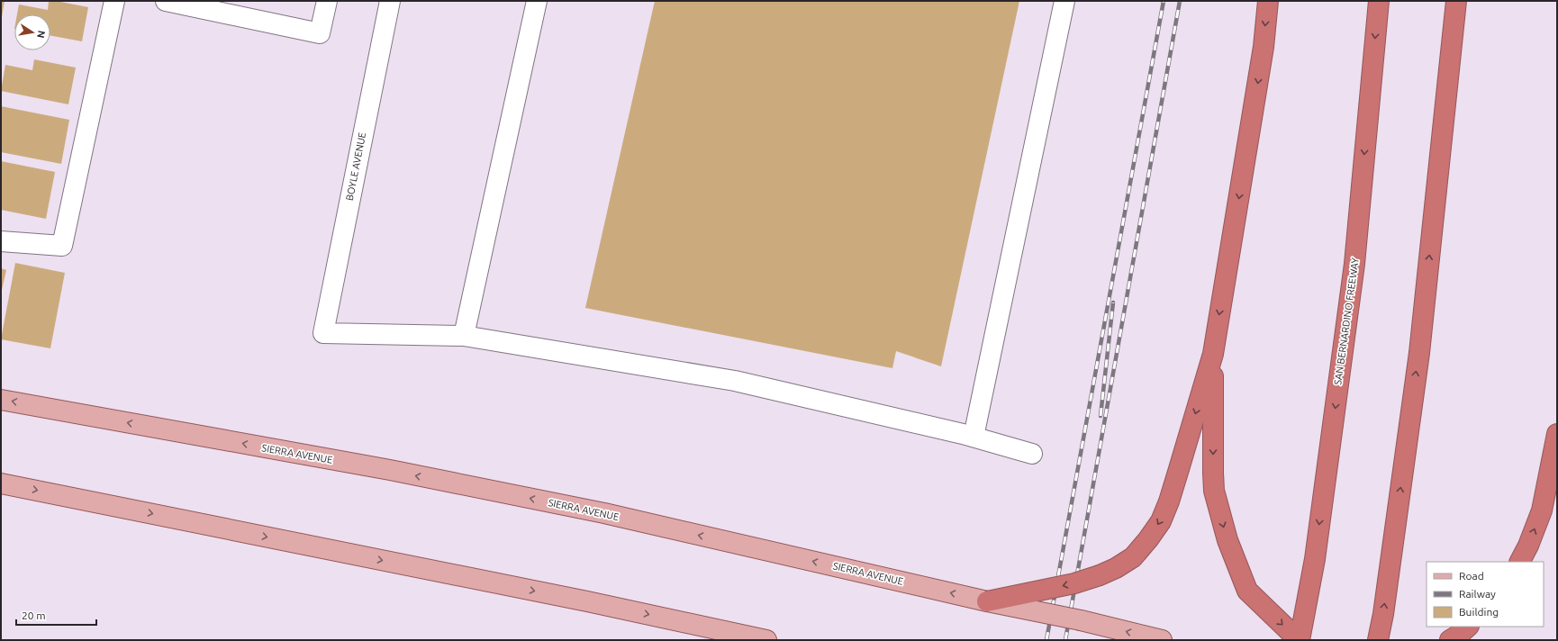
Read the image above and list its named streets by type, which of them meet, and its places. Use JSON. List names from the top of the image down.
{
  "streets": {
    "highway": ["SAN BERNARDINO FREEWAY"],
    "main road": ["SIERRA AVENUE"],
    "street": ["BOYLE AVENUE"]
  },
  "legend": ["Road", "Railway", "Building"],
  "scale_bar": "20 m",
  "north": "right"
}
